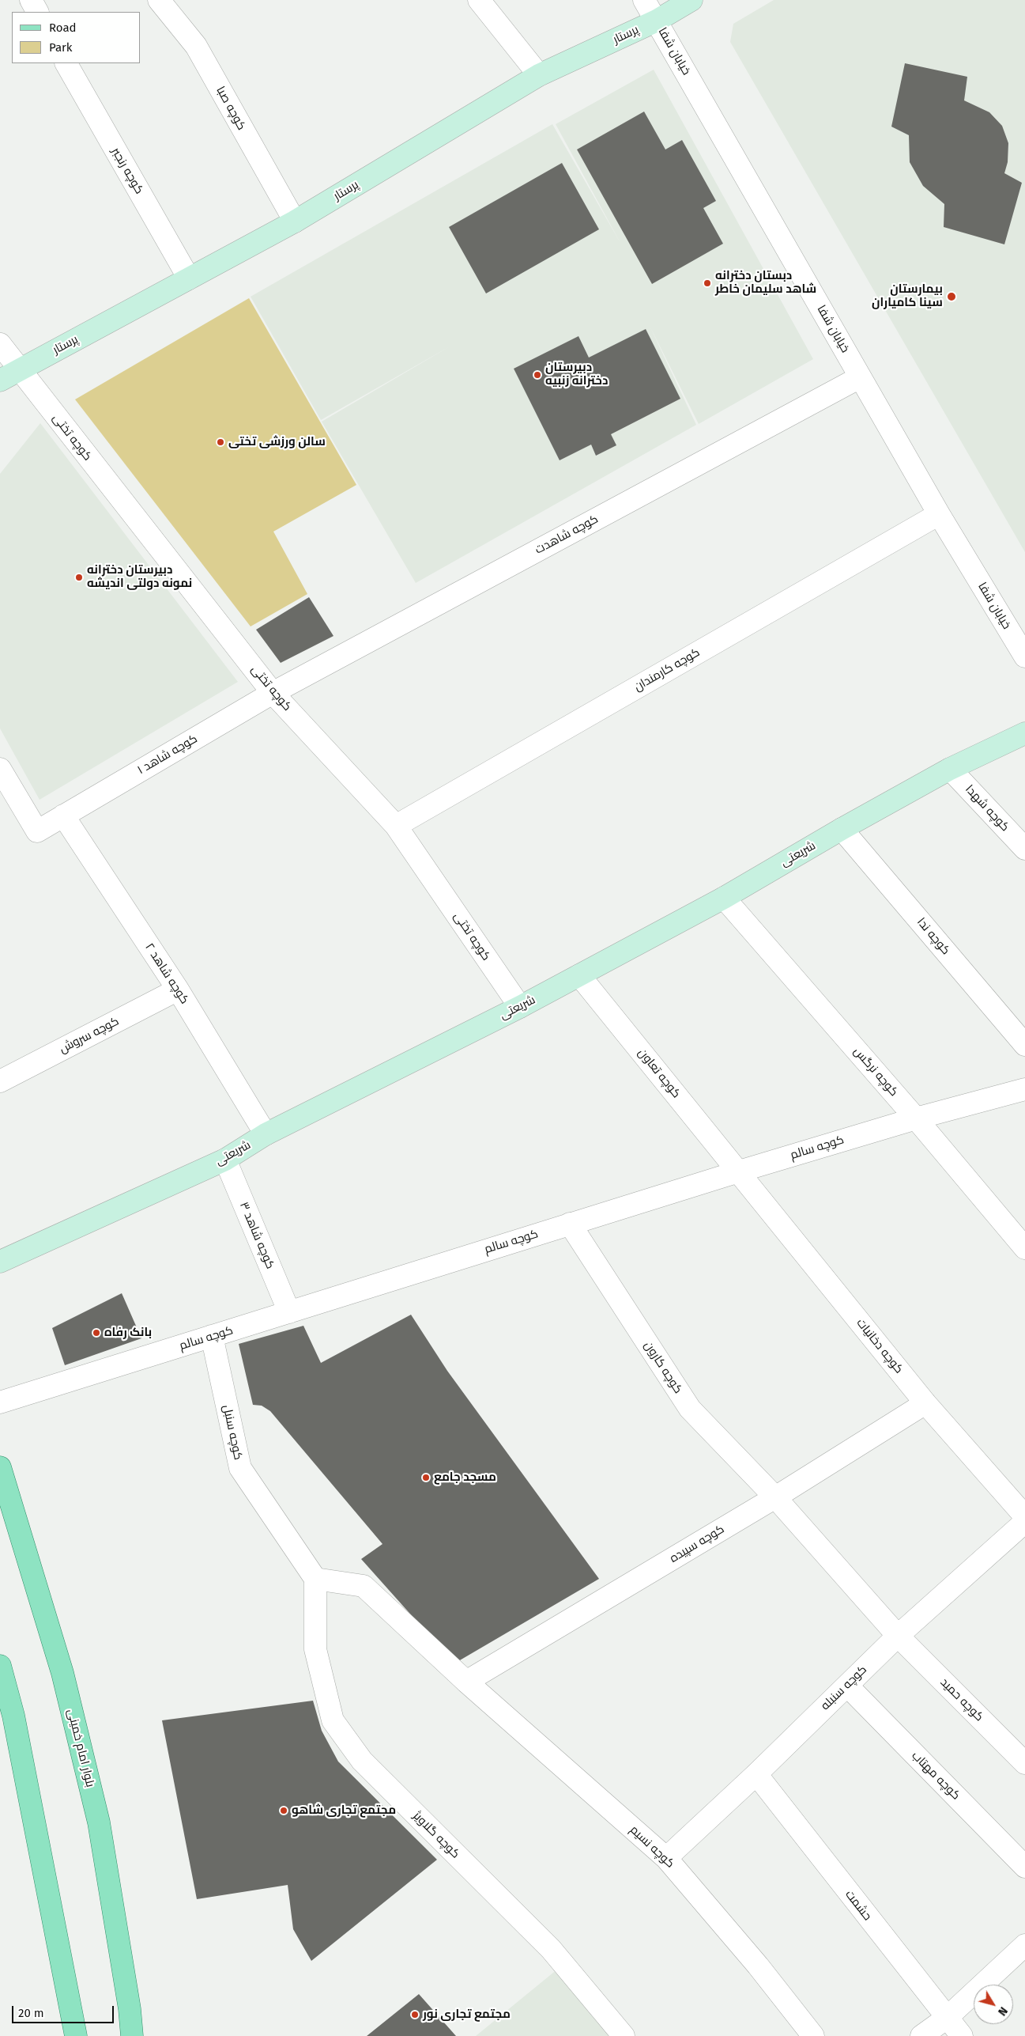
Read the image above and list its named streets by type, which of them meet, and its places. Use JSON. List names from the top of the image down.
{
  "streets": {
    "main road": ["بلوار امام خمینی"],
    "street": [
      "پرستار",
      "خیابان شفا",
      "کوچه صبا",
      "کوچه رنجبر",
      "کوچه تختی",
      "کوچه شاهدت",
      "کوچه کارمندان",
      "کوچه شاهد ۱",
      "کوچه شهدا",
      "شریعتی",
      "کوچه ندا",
      "کوچه شاهد ۲",
      "کوچه سروش",
      "کوچه نرگس",
      "کوچه تعاون",
      "کوچه سالم",
      "کوچه شاهد ۳",
      "کوچه دخانیات",
      "کوچه کارون",
      "کوچه سنبل",
      "کوچه سپیده",
      "کوچه سنبله",
      "کوچه حمید",
      "کوچه مهتاب",
      "کوچه گلاویژ",
      "کوچه نسیم",
      "حشمت"
    ]
  },
  "crossings": [
    ["پرستار", "خیابان شفا"],
    ["پرستار", "کوچه صبا"],
    ["پرستار", "کوچه رنجبر"],
    ["پرستار", "کوچه تختی"],
    ["خیابان شفا", "کوچه شاهدت"],
    ["خیابان شفا", "کوچه کارمندان"],
    ["کوچه تختی", "کوچه شاهدت"],
    ["کوچه تختی", "کوچه کارمندان"],
    ["کوچه تختی", "کوچه شاهد ۱"],
    ["کوچه تختی", "شریعتی"],
    ["کوچه شاهدت", "کوچه شاهد ۱"],
    ["کوچه شاهد ۱", "کوچه شاهد ۲"],
    ["کوچه شهدا", "شریعتی"],
    ["شریعتی", "کوچه ندا"],
    ["شریعتی", "کوچه شاهد ۲"],
    ["شریعتی", "کوچه نرگس"],
    ["شریعتی", "کوچه تعاون"],
    ["شریعتی", "کوچه شاهد ۳"],
    ["کوچه شاهد ۲", "کوچه سروش"],
    ["کوچه نرگس", "کوچه سالم"],
    ["کوچه تعاون", "کوچه سالم"],
    ["کوچه تعاون", "کوچه دخانیات"],
    ["کوچه سالم", "کوچه شاهد ۳"],
    ["کوچه سالم", "کوچه دخانیات"],
    ["کوچه سالم", "کوچه کارون"],
    ["کوچه سالم", "کوچه سنبل"],
    ["کوچه دخانیات", "کوچه سپیده"],
    ["کوچه کارون", "کوچه سپیده"],
    ["کوچه کارون", "کوچه سنبله"],
    ["کوچه کارون", "کوچه حمید"],
    ["کوچه سنبل", "کوچه گلاویژ"],
    ["کوچه سنبل", "کوچه نسیم"],
    ["کوچه سپیده", "کوچه نسیم"],
    ["کوچه سنبله", "کوچه حمید"],
    ["کوچه سنبله", "کوچه مهتاب"],
    ["کوچه سنبله", "کوچه نسیم"],
    ["کوچه سنبله", "حشمت"],
    ["کوچه گلاویژ", "کوچه نسیم"]
  ],
  "places": [
    "دبستان دخترانه شاهد سلیمان خاطر",
    "بیمارستان سینا کامیاران",
    "دبیرستان دخترانه زنبیه",
    "سالن ورزشی تختی",
    "دبیرستان دخترانه نمونه دولتی اندیشه",
    "بانک رفاه",
    "مسجد جامع",
    "مجتمع تجاری شاهو",
    "مجتمع تجاری نور"
  ],
  "legend": ["Road", "Park"],
  "scale_bar": "20 m",
  "north": "bottom right"
}
